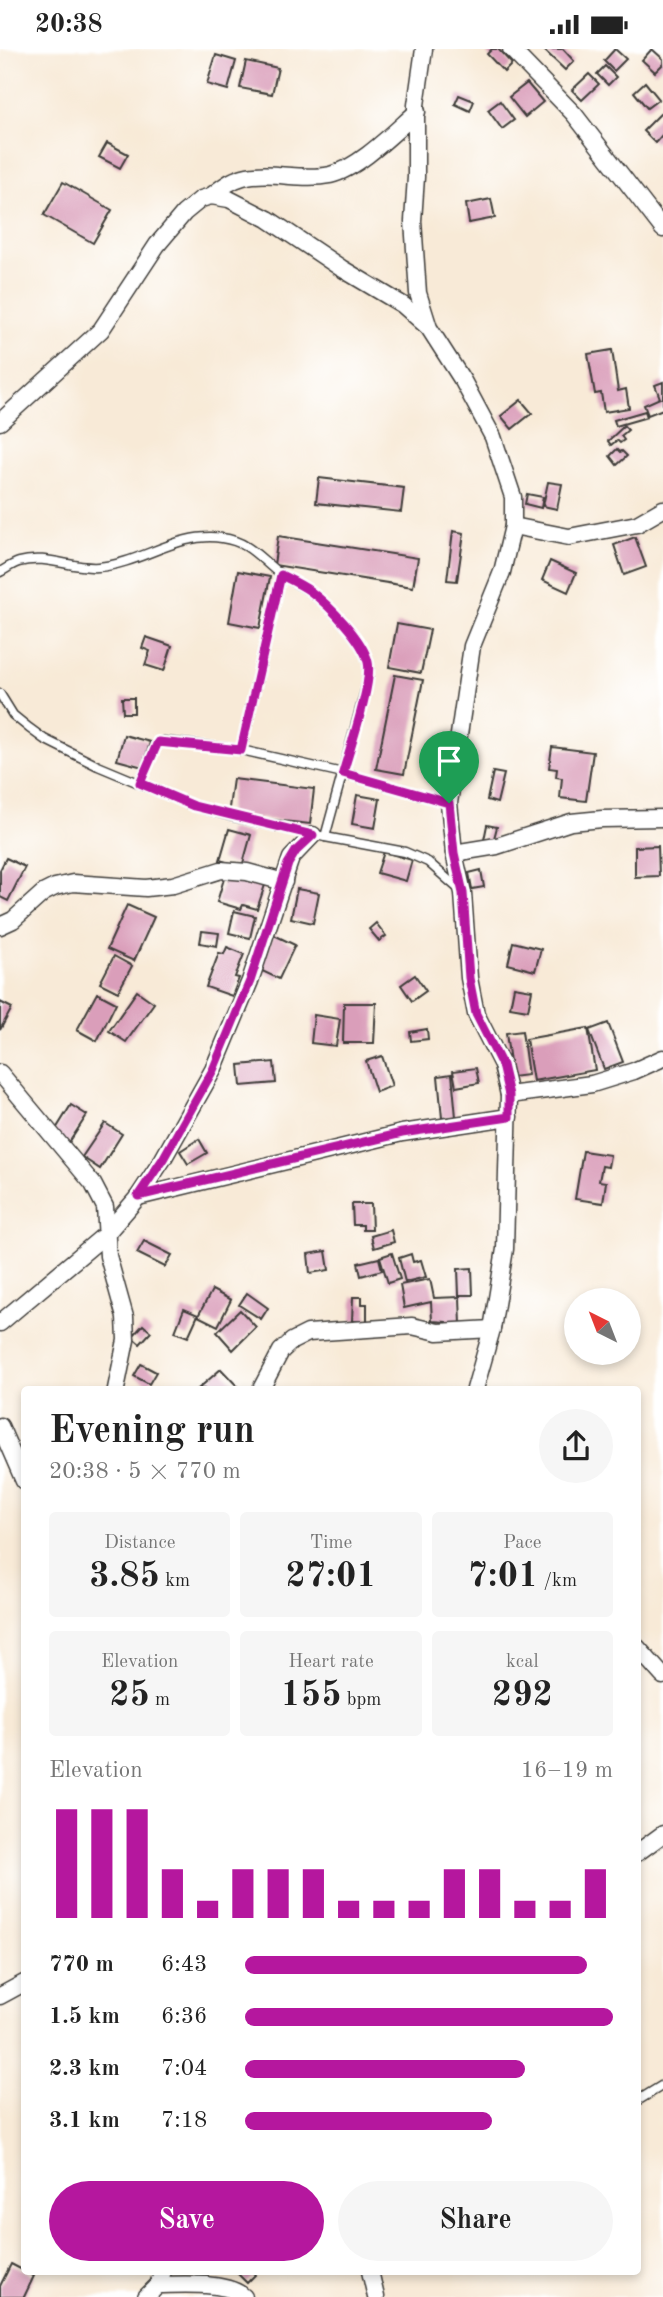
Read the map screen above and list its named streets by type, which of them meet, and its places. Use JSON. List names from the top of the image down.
{
  "north": "top left",
  "page": {
    "status": "20:38",
    "heading": ["Evening run", "20:38 · 5 × 770 m"],
    "stats": [
      ["Distance", "3.85 km"],
      ["Time", "27:01"],
      ["Pace", "7:01 /km"],
      ["Elevation", "25 m"],
      ["Heart rate", "155 bpm"],
      ["kcal", "292"]
    ],
    "chart": ["Elevation", "16–19 m"],
    "list": [
      {
        "name": "770 m",
        "note": "6:43"
      },
      {
        "name": "1.5 km",
        "note": "6:36"
      },
      {
        "name": "2.3 km",
        "note": "7:04"
      },
      {
        "name": "3.1 km",
        "note": "7:18"
      }
    ],
    "buttons": ["Save", "Share"]
  }
}
